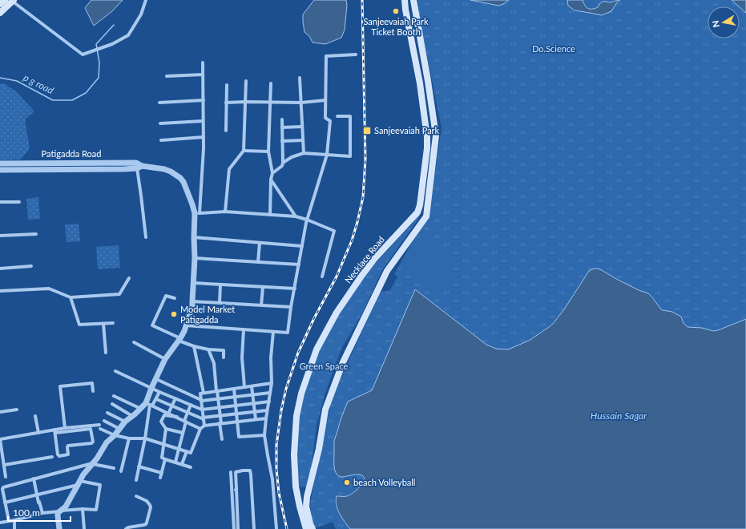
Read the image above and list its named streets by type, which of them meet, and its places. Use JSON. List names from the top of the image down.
{
  "streets": {
    "main road": ["Necklace Road"],
    "street": ["Patigadda Road"]
  },
  "water": ["p g road", "Hussain Sagar"],
  "parks": ["Do.Science", "Green Space"],
  "places": {
    "other": ["Sanjeevaiah Park Ticket Booth", "Model Market Patigadda", "beach Volleyball"],
    "transit": ["Sanjeevaiah Park"]
  },
  "scale_bar": "100 m",
  "north": "left"
}
